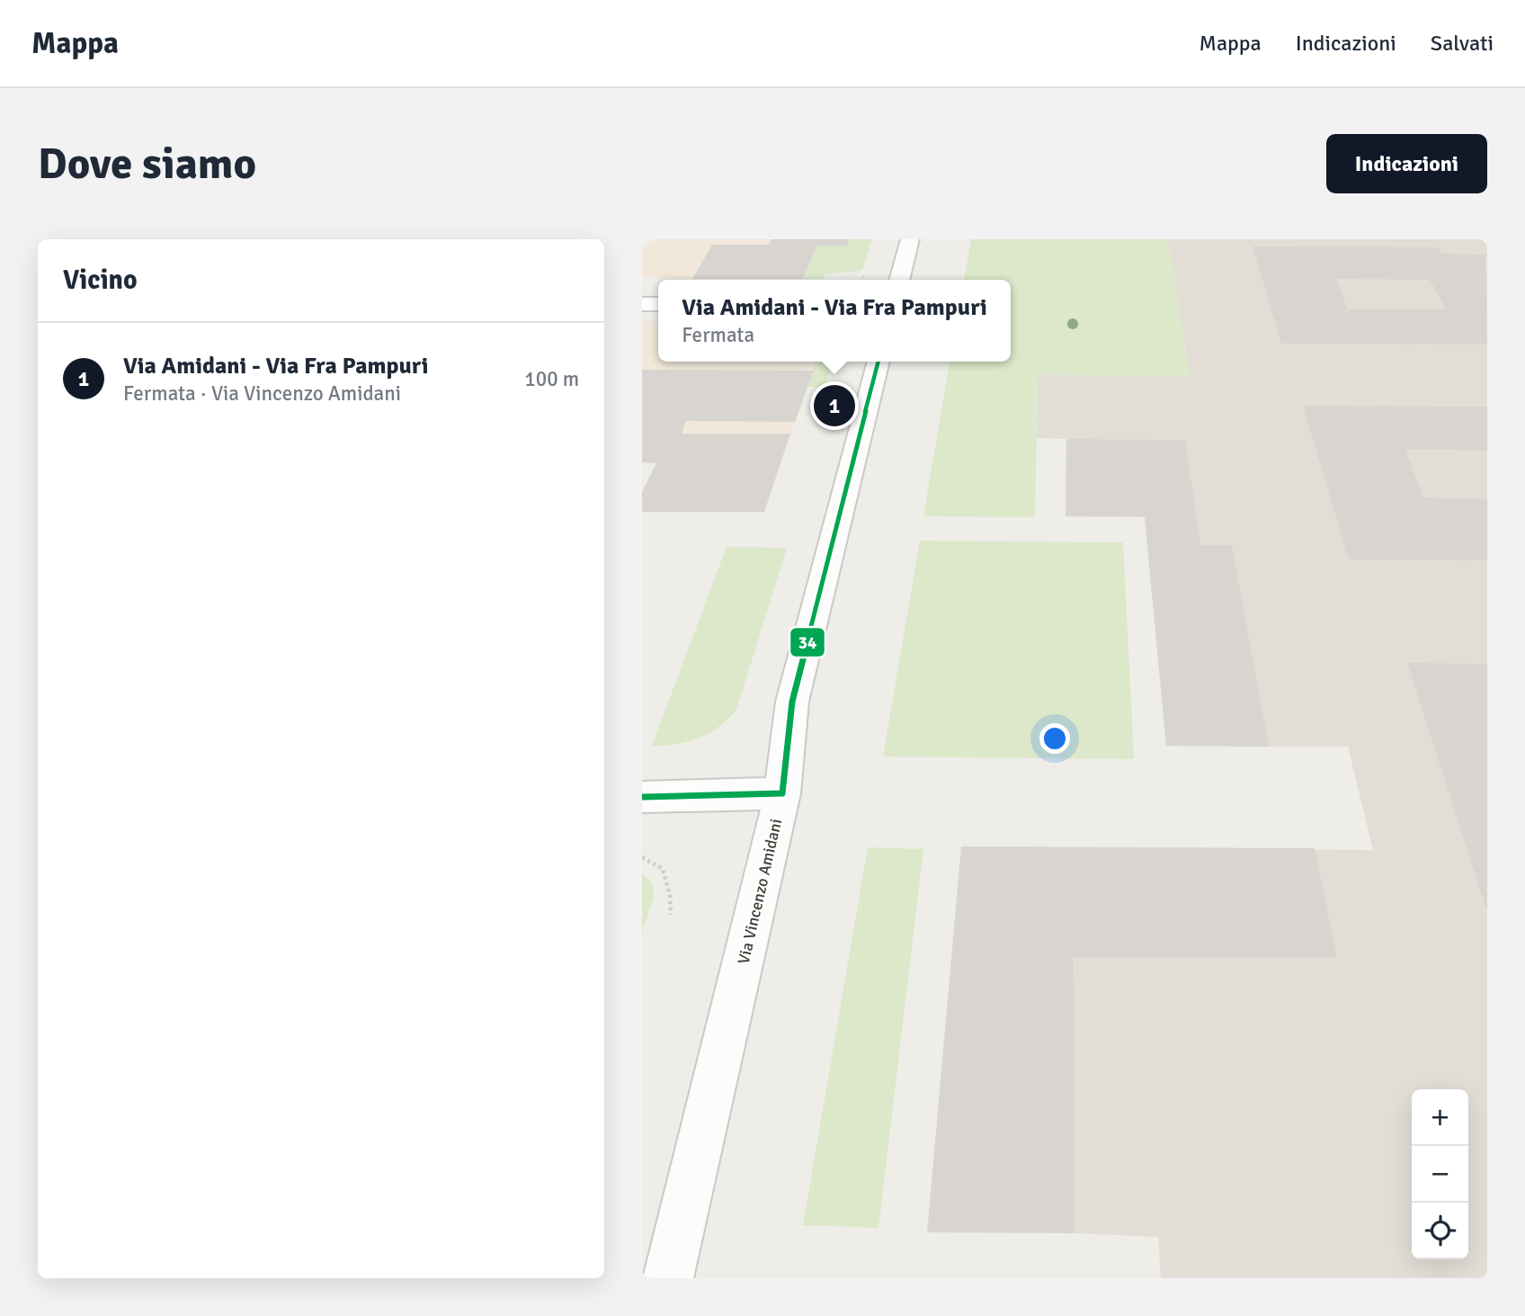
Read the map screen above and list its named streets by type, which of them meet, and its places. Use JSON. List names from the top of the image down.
{
  "streets": {
    "street": ["Via Vincenzo Amidani"]
  },
  "lines": ["transit line 34"],
  "page": {
    "header": "Mappa",
    "nav": ["Mappa", "Indicazioni", "Salvati"],
    "buttons": "Indicazioni",
    "title": "Dove siamo",
    "heading": "Vicino",
    "popup": ["Via Amidani - Via Fra Pampuri", "Fermata"],
    "list": [
      {
        "mark": "1",
        "name": "Via Amidani - Via Fra Pampuri",
        "note": "Fermata · Via Vincenzo Amidani",
        "value": "100 m"
      }
    ],
    "pins": "1",
    "map_buttons": ["+", "−"]
  }
}
